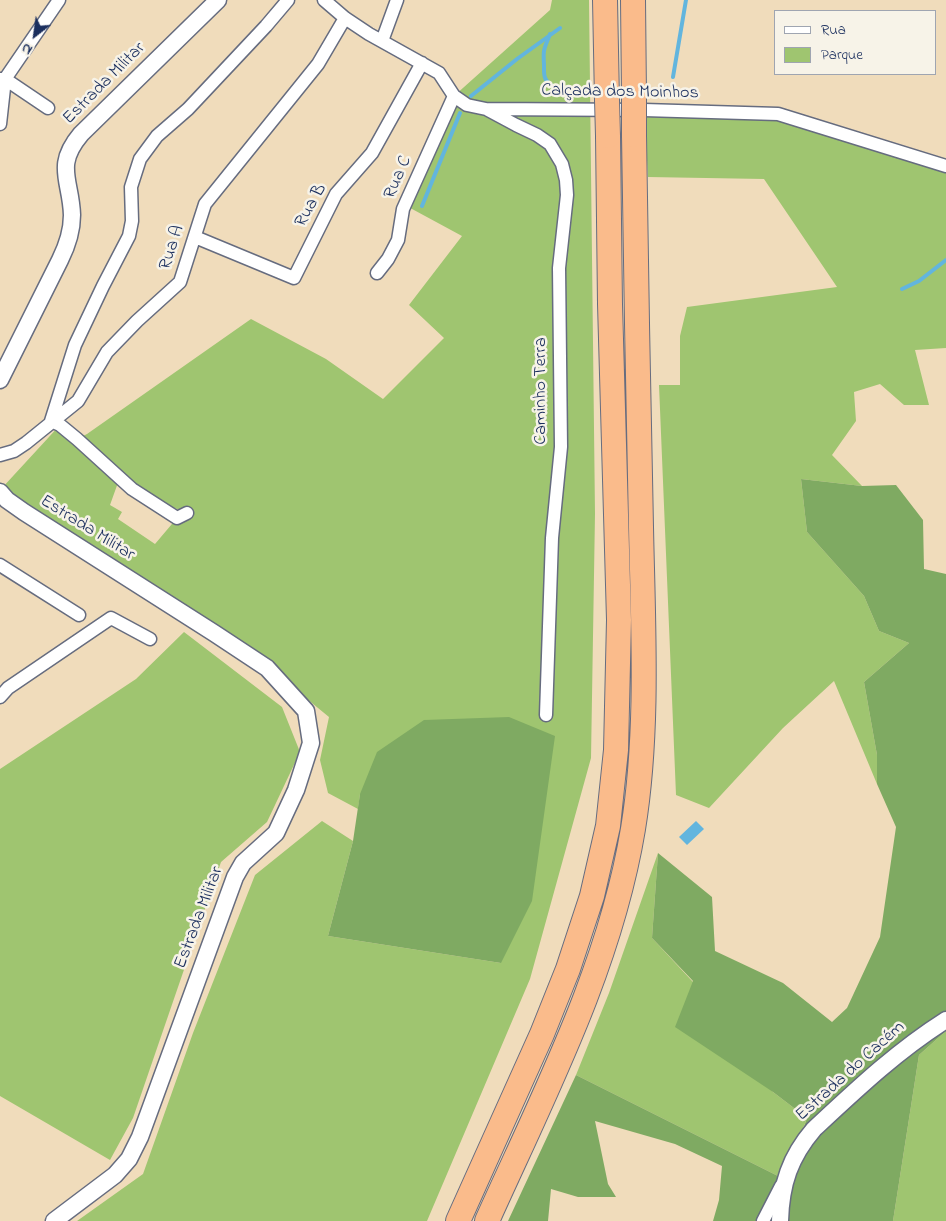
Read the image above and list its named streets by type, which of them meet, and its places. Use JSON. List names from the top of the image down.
{
  "streets": {
    "street": [
      "Estrada Militar",
      "Calçada dos Moinhos",
      "Rua C",
      "Rua B",
      "Rua A",
      "Caminho Terra",
      "Estrada do Cacém"
    ]
  },
  "crossings": [
    ["Calçada dos Moinhos", "Rua C"],
    ["Calçada dos Moinhos", "Caminho Terra"],
    ["Rua B", "Rua A"]
  ],
  "legend": ["Rua", "Parque"],
  "north": "bottom left"
}
